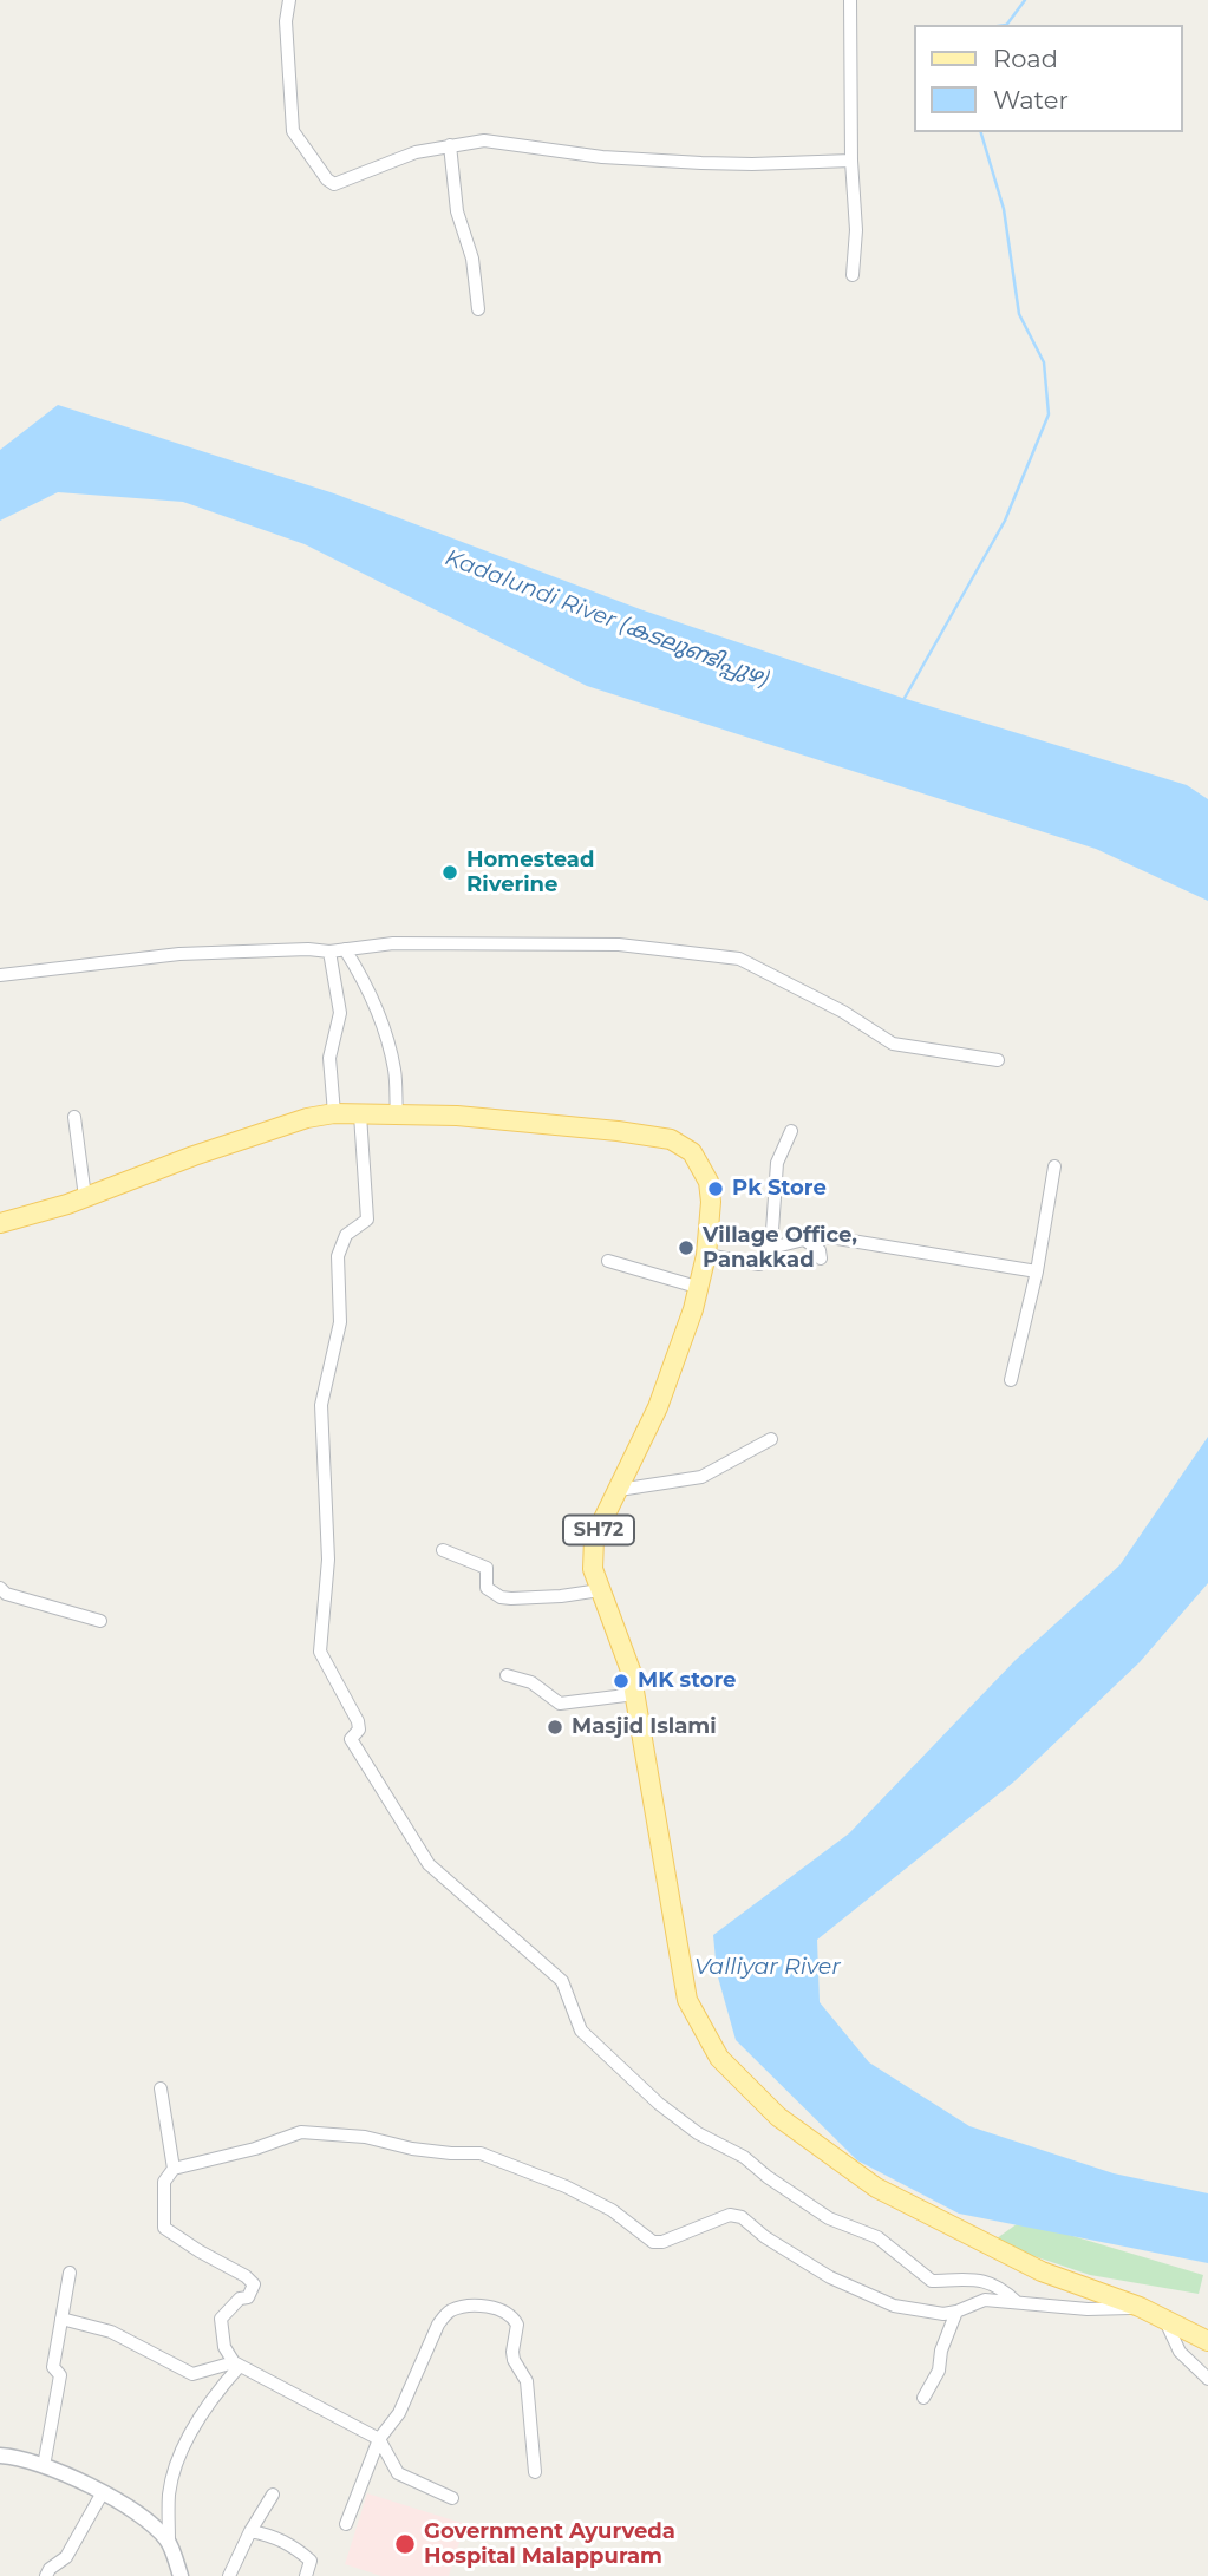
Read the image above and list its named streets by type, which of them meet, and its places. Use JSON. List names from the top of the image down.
{
  "streets": {
    "main road": ["SH72"]
  },
  "water": ["Kadalundi River (കടലുണ്ടിപ്പുഴ)", "Valliyar River"],
  "places": [
    "Homestead Riverine",
    "Pk Store",
    "Village Office, Panakkad",
    "MK store",
    "Masjid Islami",
    "Government Ayurveda Hospital Malappuram"
  ],
  "legend": ["Road", "Water"]
}
